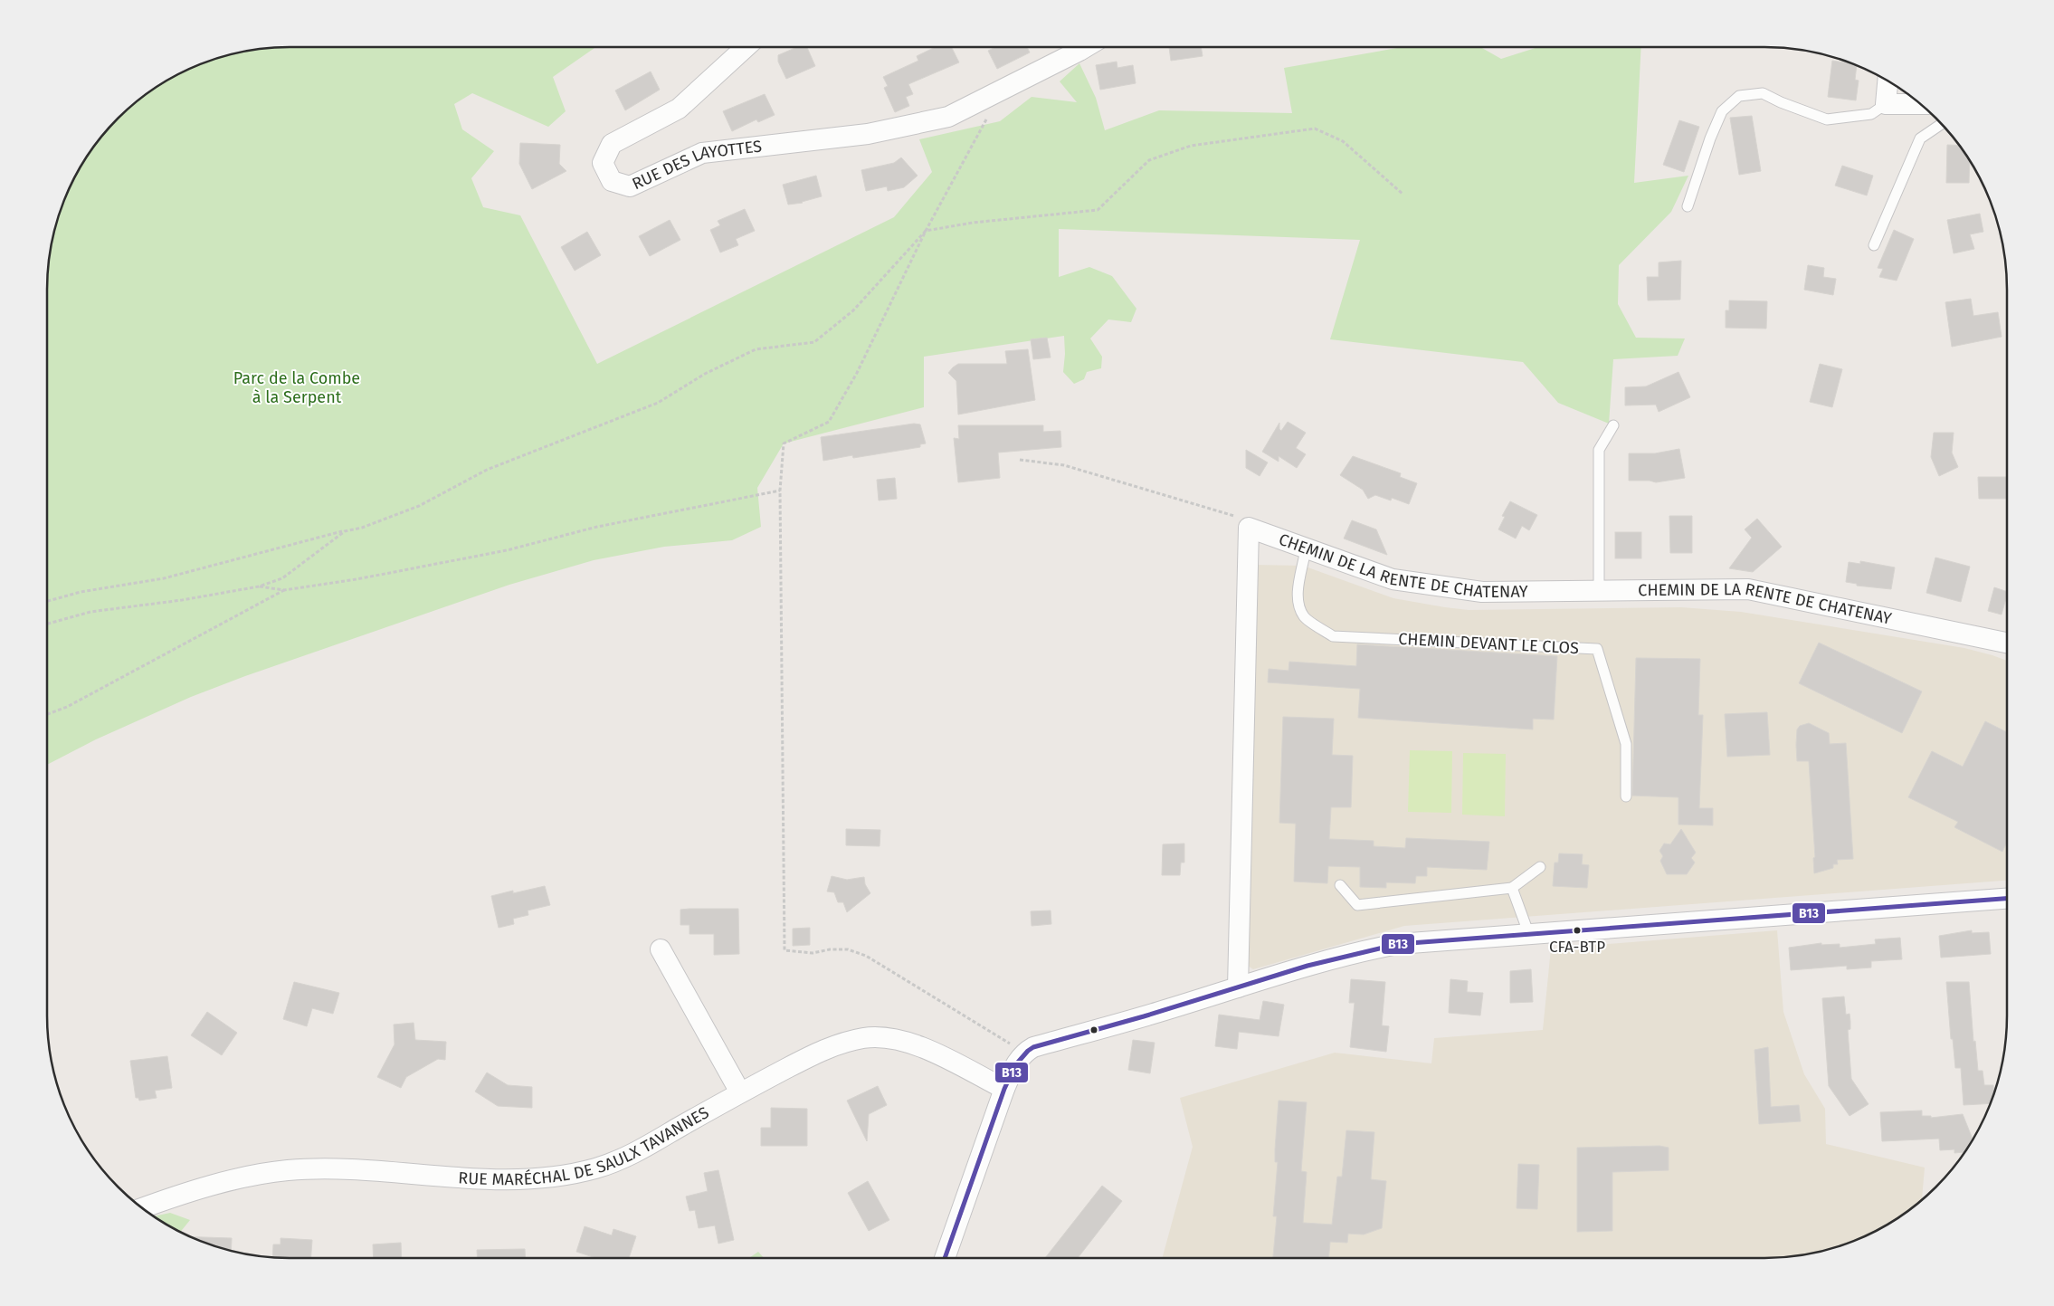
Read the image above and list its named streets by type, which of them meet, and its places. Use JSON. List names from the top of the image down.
{
  "streets": {
    "street": ["RUE DES LAYOTTES", "CHEMIN DE LA RENTE DE CHATENAY", "RUE MARÉCHAL DE SAULX TAVANNES"],
    "lane": ["CHEMIN DEVANT LE CLOS"]
  },
  "crossings": [
    ["CHEMIN DE LA RENTE DE CHATENAY", "CHEMIN DEVANT LE CLOS"]
  ],
  "parks": ["Parc de la Combe à la Serpent"],
  "places": ["CFA-BTP"],
  "lines": ["transit line B13"]
}
